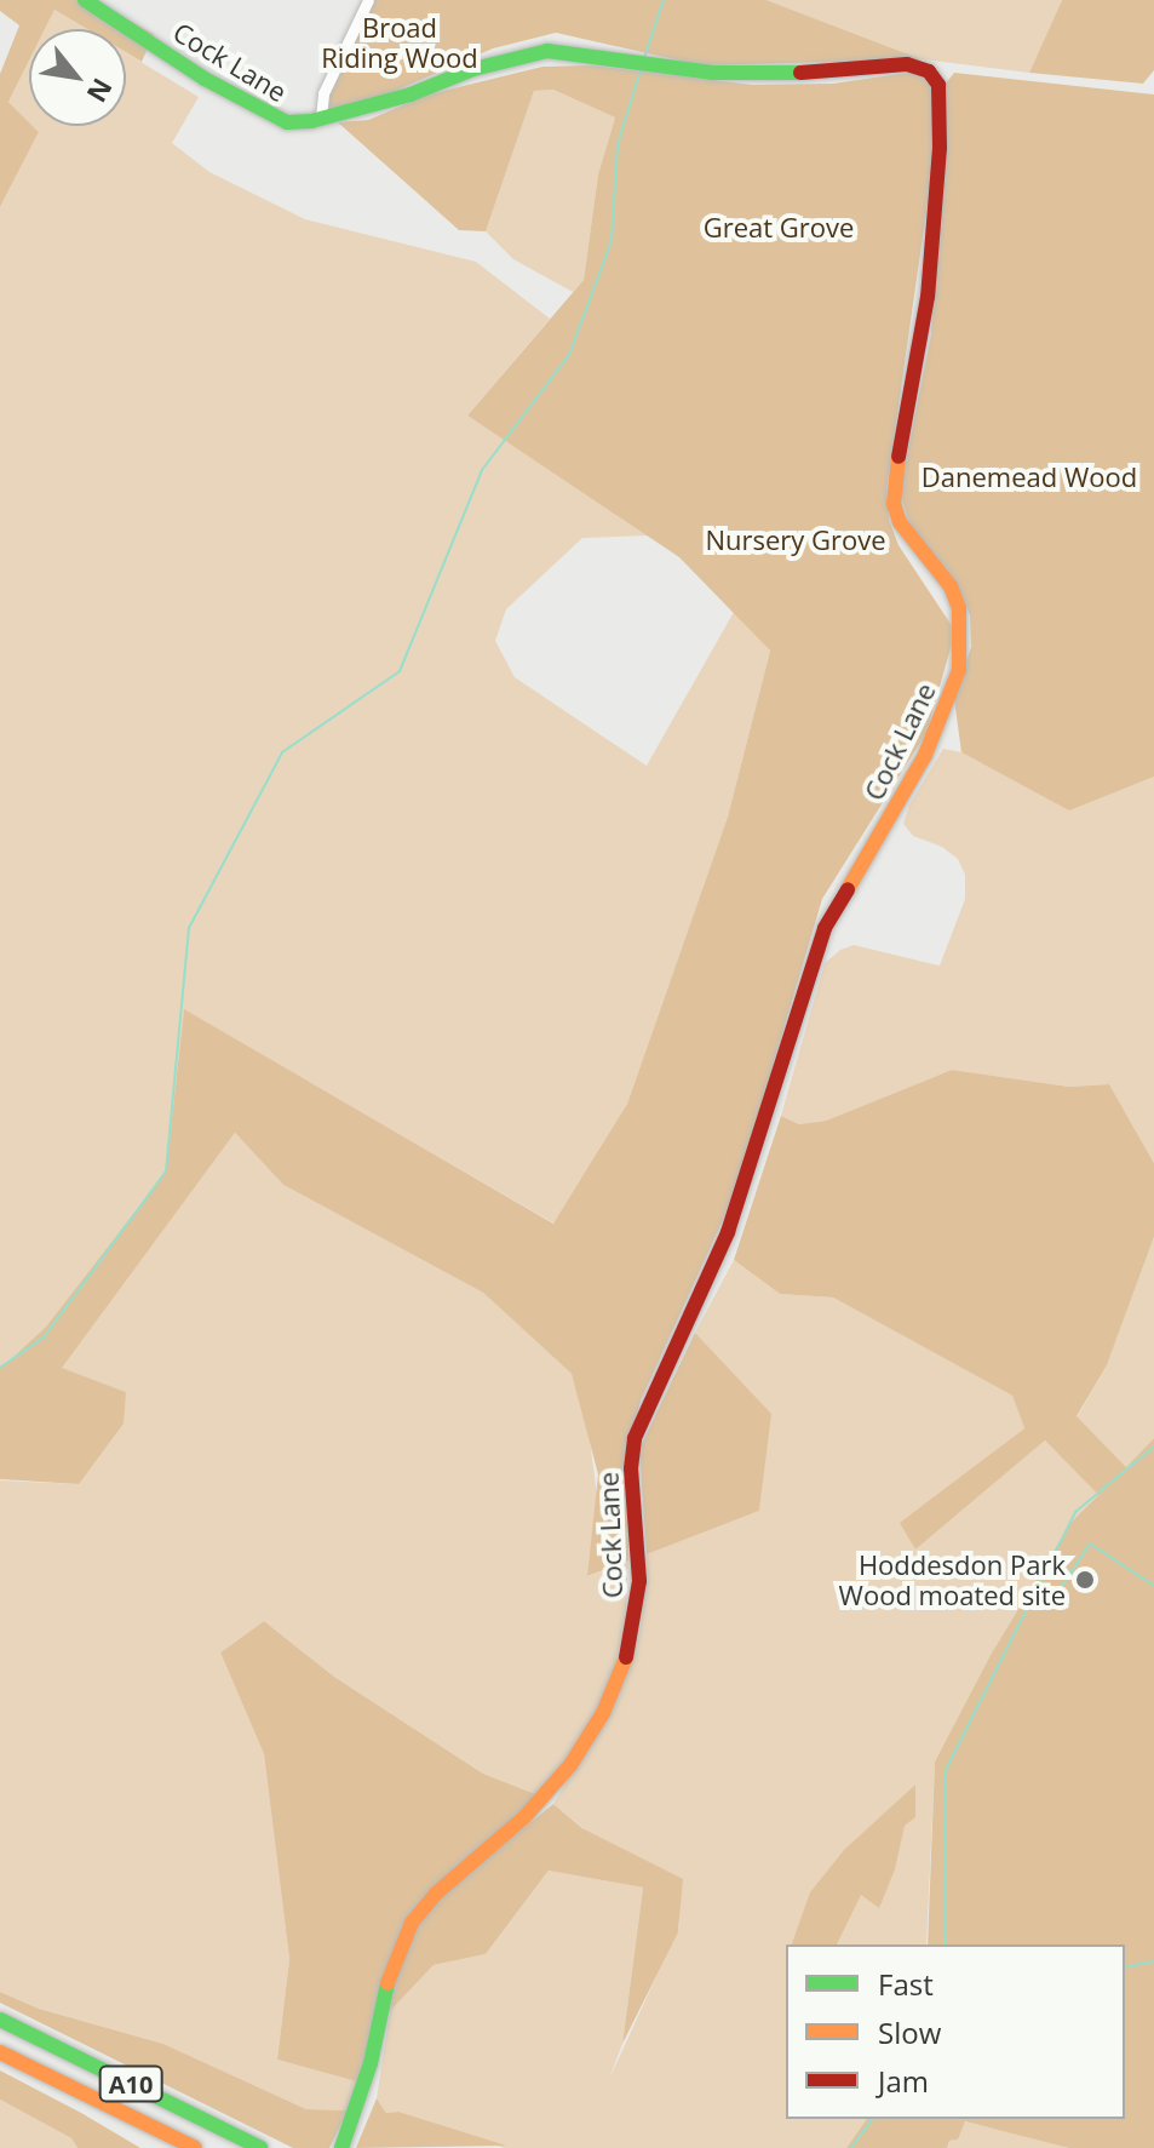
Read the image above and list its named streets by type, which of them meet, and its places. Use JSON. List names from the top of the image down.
{
  "streets": {
    "main road": ["Cock Lane", "A10"]
  },
  "parks": [
    "Broad Riding Wood",
    "Great Grove",
    "Danemead Wood",
    "Nursery Grove"
  ],
  "places": ["Hoddesdon Park Wood moated site"],
  "legend": ["Fast", "Slow", "Jam"],
  "north": "bottom right"
}
